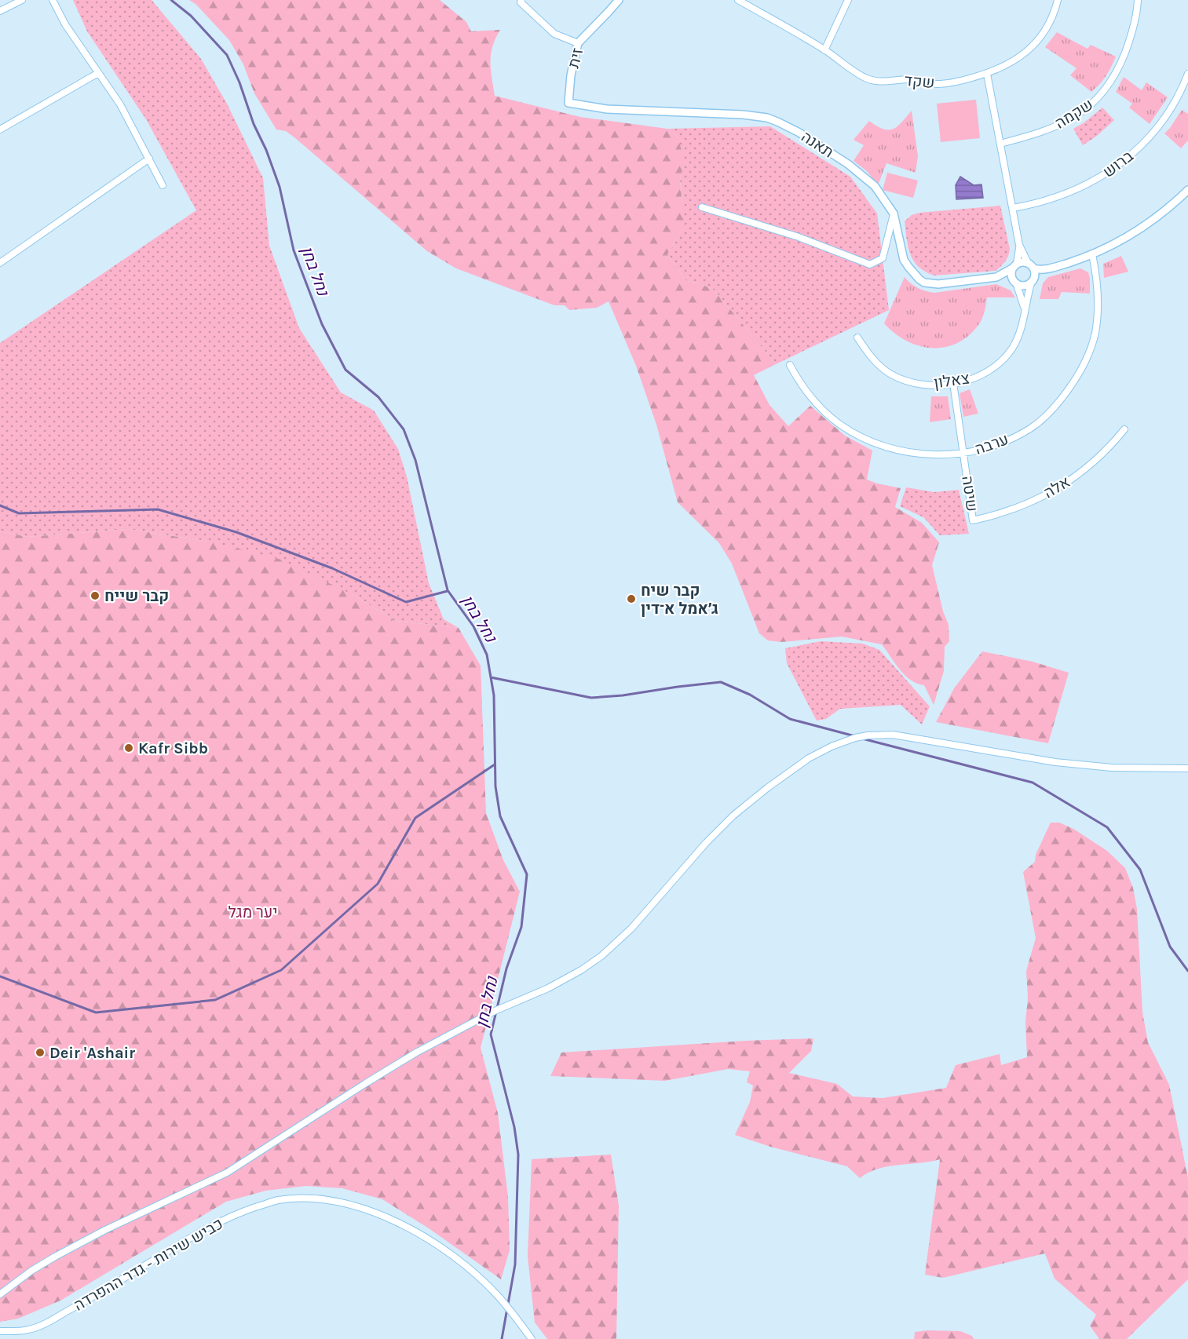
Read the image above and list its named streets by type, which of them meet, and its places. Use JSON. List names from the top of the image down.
{
  "streets": {
    "street": [
      "זית",
      "שקד",
      "שקמה",
      "תאנה",
      "ברוש",
      "צאלון",
      "ערבה",
      "אלה",
      "שיטה",
      "כביש שירות - גדר ההפרדה"
    ]
  },
  "crossings": [
    ["זית", "תאנה"],
    ["תאנה", "צאלון"],
    ["צאלון", "שיטה"],
    ["ערבה", "שיטה"],
    ["אלה", "שיטה"]
  ],
  "water": ["נחל בחן"],
  "parks": ["יער מגל"],
  "places": [
    "קבר שייח",
    "קבר שיח ג׳אמל א־דין",
    "Kafr Sibb",
    "Deir 'Ashair"
  ]
}
